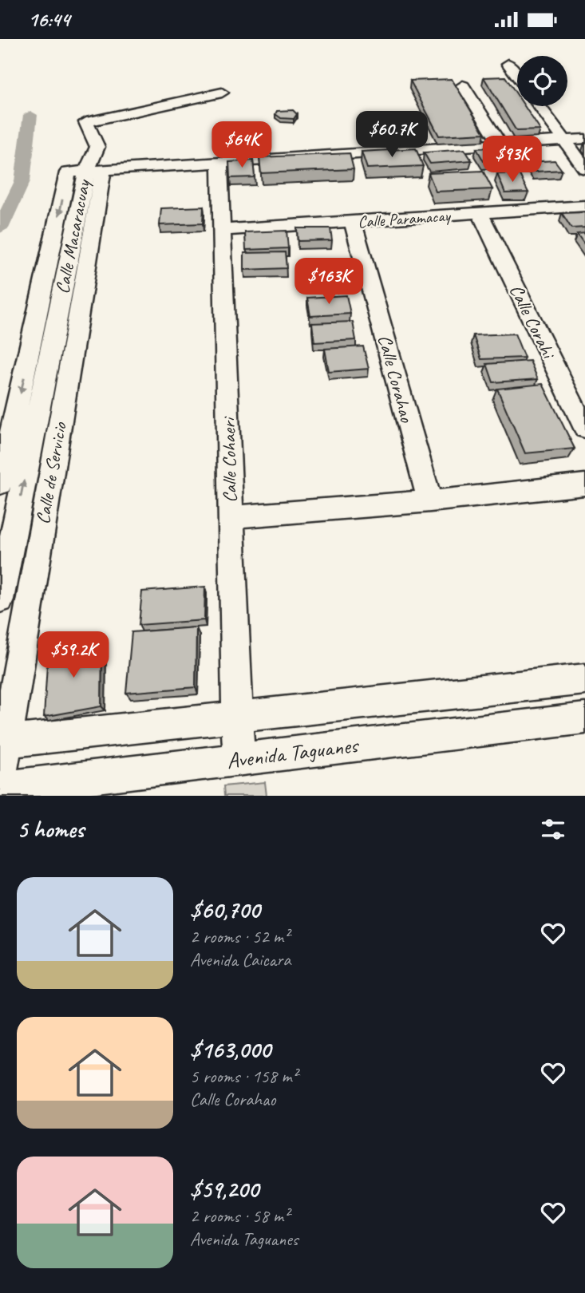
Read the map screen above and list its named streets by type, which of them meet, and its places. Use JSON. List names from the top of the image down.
{
  "streets": {
    "street": [
      "Calle Paramacay",
      "Calle Macaracuay",
      "Calle Corahi",
      "Calle Corahao",
      "Calle Cohaeri",
      "Calle de Servicio",
      "Avenida Taguanes"
    ]
  },
  "crossings": [
    ["Calle Paramacay", "Calle Corahi"],
    ["Calle Paramacay", "Calle Corahao"],
    ["Calle Paramacay", "Calle Cohaeri"],
    ["Calle Macaracuay", "Calle de Servicio"],
    ["Calle Cohaeri", "Avenida Taguanes"],
    ["Calle de Servicio", "Avenida Taguanes"]
  ],
  "page": {
    "status": "16:44",
    "price": [
      "$60.7K",
      "$64K",
      "$93K",
      "$163K",
      "$59.2K"
    ],
    "heading": "5 homes",
    "list": [
      {
        "name": "$60,700",
        "note": "2 rooms · 52 m² · Avenida Caicara"
      },
      {
        "name": "$163,000",
        "note": "5 rooms · 158 m² · Calle Corahao"
      },
      {
        "name": "$59,200",
        "note": "2 rooms · 58 m² · Avenida Taguanes"
      }
    ]
  }
}
